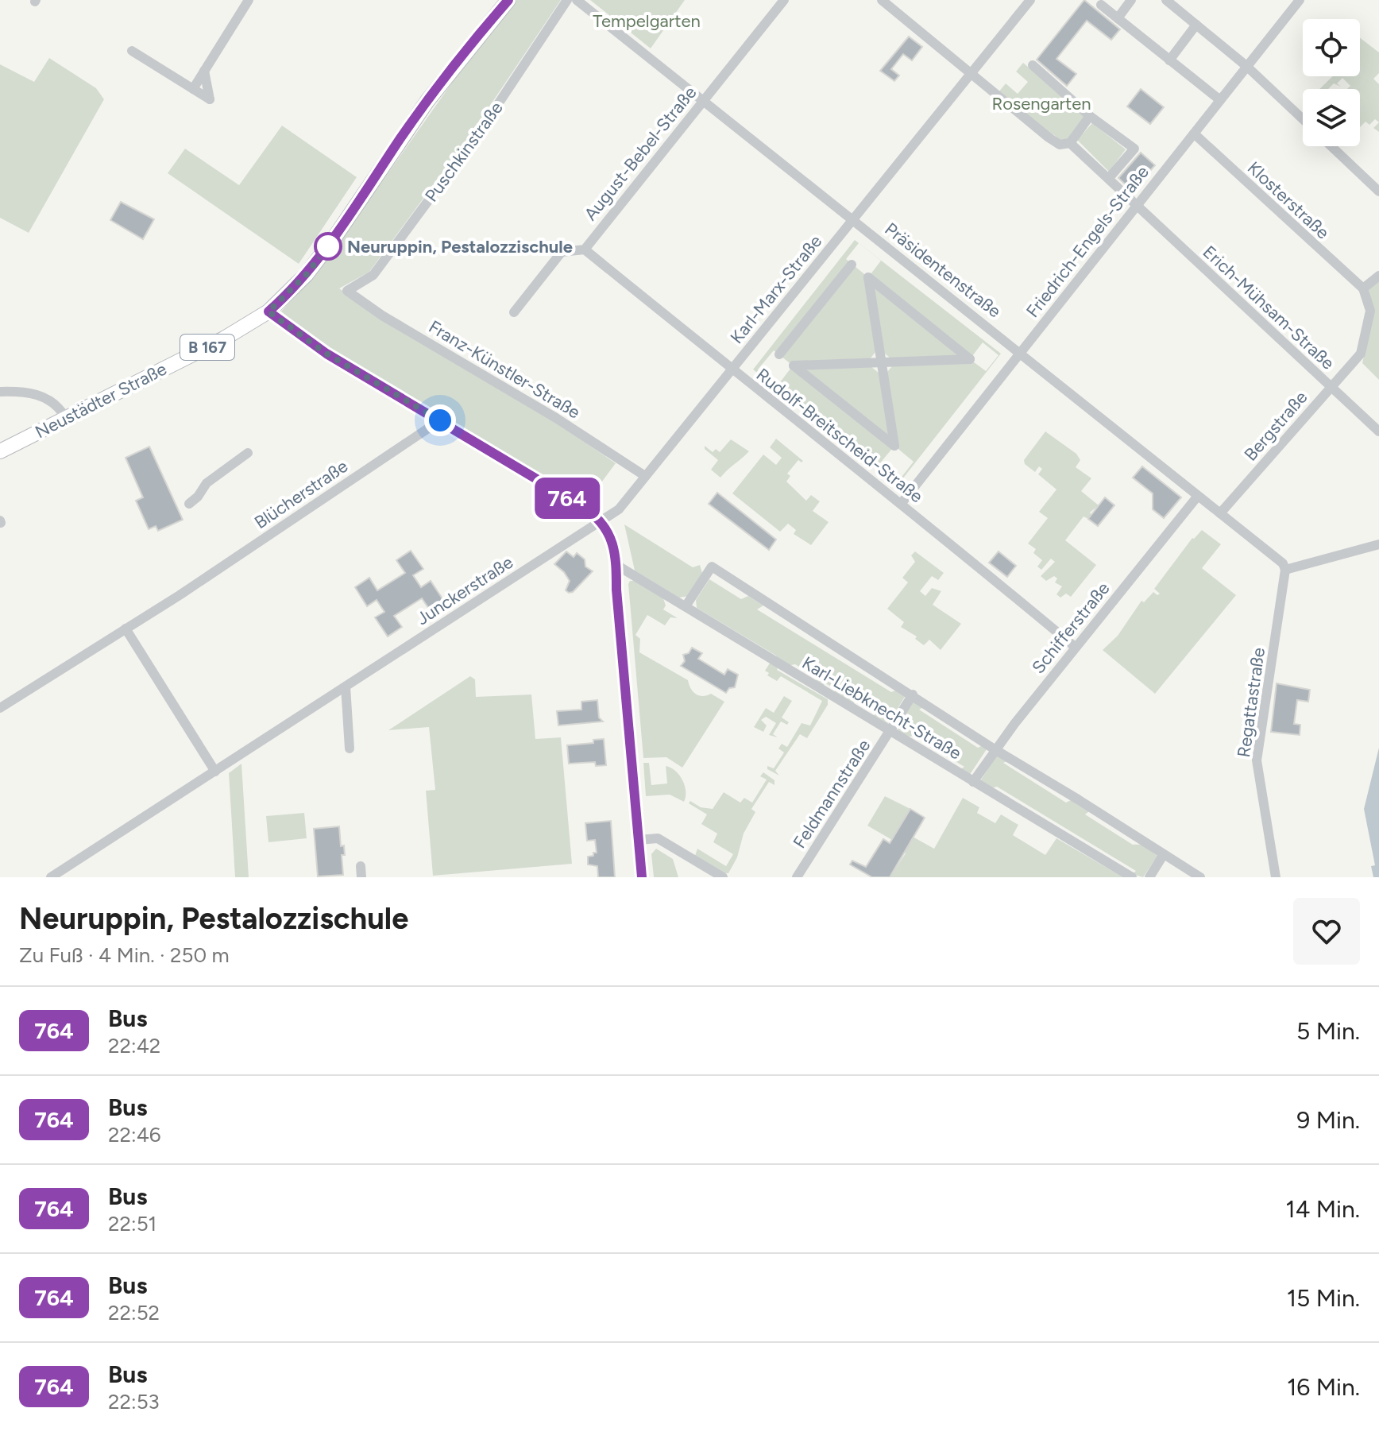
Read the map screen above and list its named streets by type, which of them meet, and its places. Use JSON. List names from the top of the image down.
{
  "streets": {
    "main road": ["B 167", "Neustädter Straße"],
    "street": [
      "Puschkinstraße",
      "August-Bebel-Straße",
      "Klosterstraße",
      "Friedrich-Engels-Straße",
      "Präsidentenstraße",
      "Karl-Marx-Straße",
      "Erich-Mühsam-Straße",
      "Franz-Künstler-Straße",
      "Bergstraße",
      "Rudolf-Breitscheid-Straße",
      "Blücherstraße",
      "Junckerstraße",
      "Schifferstraße",
      "Regattastraße",
      "Karl-Liebknecht-Straße",
      "Feldmannstraße"
    ]
  },
  "crossings": [
    ["Puschkinstraße", "Franz-Künstler-Straße"],
    ["August-Bebel-Straße", "Präsidentenstraße"],
    ["August-Bebel-Straße", "Rudolf-Breitscheid-Straße"],
    ["Klosterstraße", "Friedrich-Engels-Straße"],
    ["Klosterstraße", "Bergstraße"],
    ["Friedrich-Engels-Straße", "Präsidentenstraße"],
    ["Friedrich-Engels-Straße", "Erich-Mühsam-Straße"],
    ["Friedrich-Engels-Straße", "Rudolf-Breitscheid-Straße"],
    ["Präsidentenstraße", "Karl-Marx-Straße"],
    ["Präsidentenstraße", "Bergstraße"],
    ["Präsidentenstraße", "Schifferstraße"],
    ["Präsidentenstraße", "Regattastraße"],
    ["Karl-Marx-Straße", "Franz-Künstler-Straße"],
    ["Karl-Marx-Straße", "Rudolf-Breitscheid-Straße"],
    ["Karl-Marx-Straße", "Junckerstraße"],
    ["Erich-Mühsam-Straße", "Bergstraße"],
    ["B 167", "Neustädter Straße"],
    ["Rudolf-Breitscheid-Straße", "Schifferstraße"],
    ["Schifferstraße", "Karl-Liebknecht-Straße"],
    ["Karl-Liebknecht-Straße", "Feldmannstraße"]
  ],
  "parks": ["Tempelgarten", "Rosengarten"],
  "places": ["Neuruppin, Pestalozzischule"],
  "lines": ["bus line 764"],
  "page": {
    "on_map": "764",
    "heading": ["Neuruppin, Pestalozzischule", "Zu Fuß · 4 Min. · 250 m"],
    "list": [
      {
        "mark": "764",
        "name": "Bus",
        "note": "22:42",
        "value": "5 Min."
      },
      {
        "mark": "764",
        "name": "Bus",
        "note": "22:46",
        "value": "9 Min."
      },
      {
        "mark": "764",
        "name": "Bus",
        "note": "22:51",
        "value": "14 Min."
      },
      {
        "mark": "764",
        "name": "Bus",
        "note": "22:52",
        "value": "15 Min."
      },
      {
        "mark": "764",
        "name": "Bus",
        "note": "22:53",
        "value": "16 Min."
      }
    ]
  }
}
